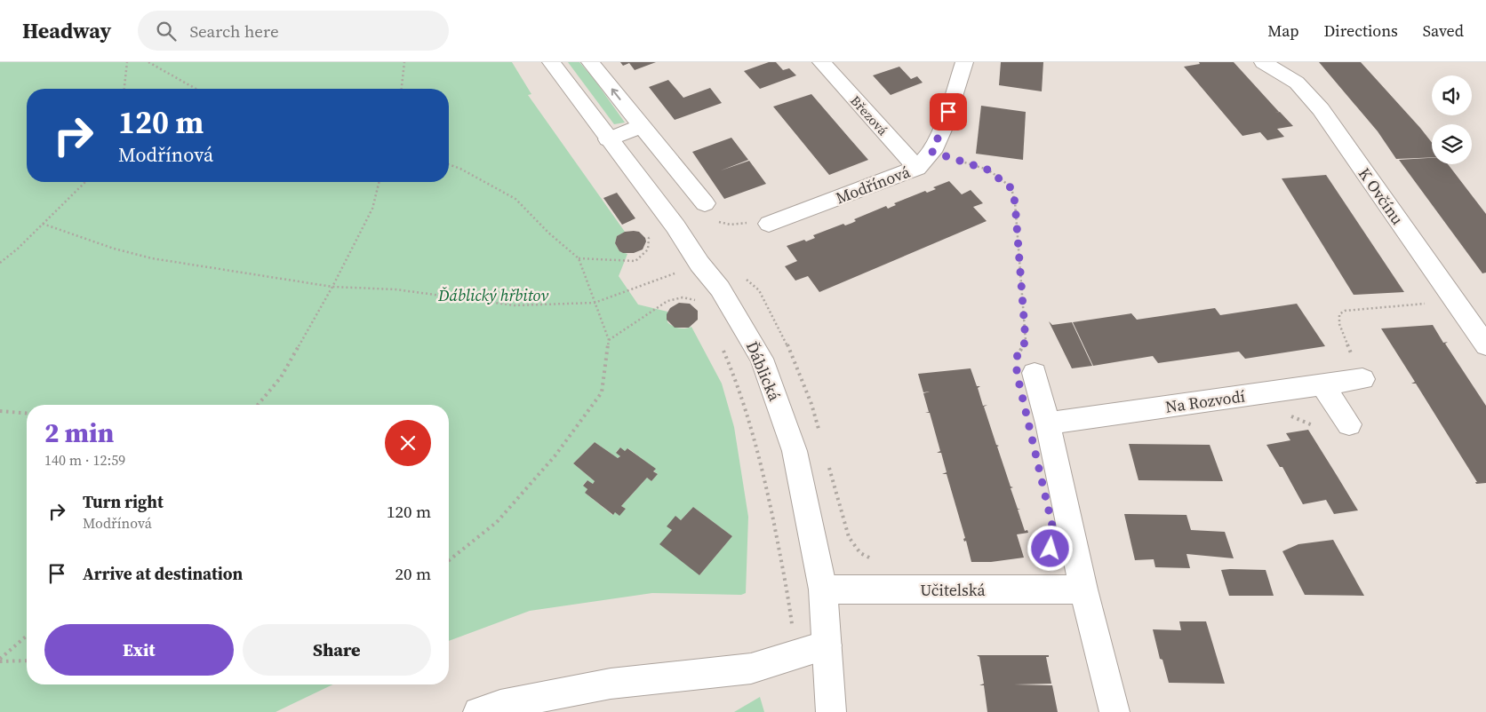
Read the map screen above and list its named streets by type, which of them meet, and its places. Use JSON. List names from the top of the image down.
{
  "streets": {
    "street": [
      "Březová",
      "Modřínová",
      "K Ovčínu",
      "Ďáblická",
      "Na Rozvodí",
      "Učitelská"
    ]
  },
  "crossings": [
    ["Březová", "Modřínová"],
    ["Ďáblická", "Učitelská"]
  ],
  "parks": ["Ďáblický hřbitov"],
  "page": {
    "header": "Headway",
    "search": "Search here",
    "nav": ["Map", "Directions", "Saved"],
    "turn": ["120 m", "Modřínová"],
    "heading": ["2 min", "140 m · 12:59"],
    "list": [
      {
        "name": "Turn right",
        "note": "Modřínová",
        "value": "120 m"
      },
      {
        "name": "Arrive at destination",
        "value": "20 m"
      }
    ],
    "buttons": ["Exit", "Share"]
  }
}
